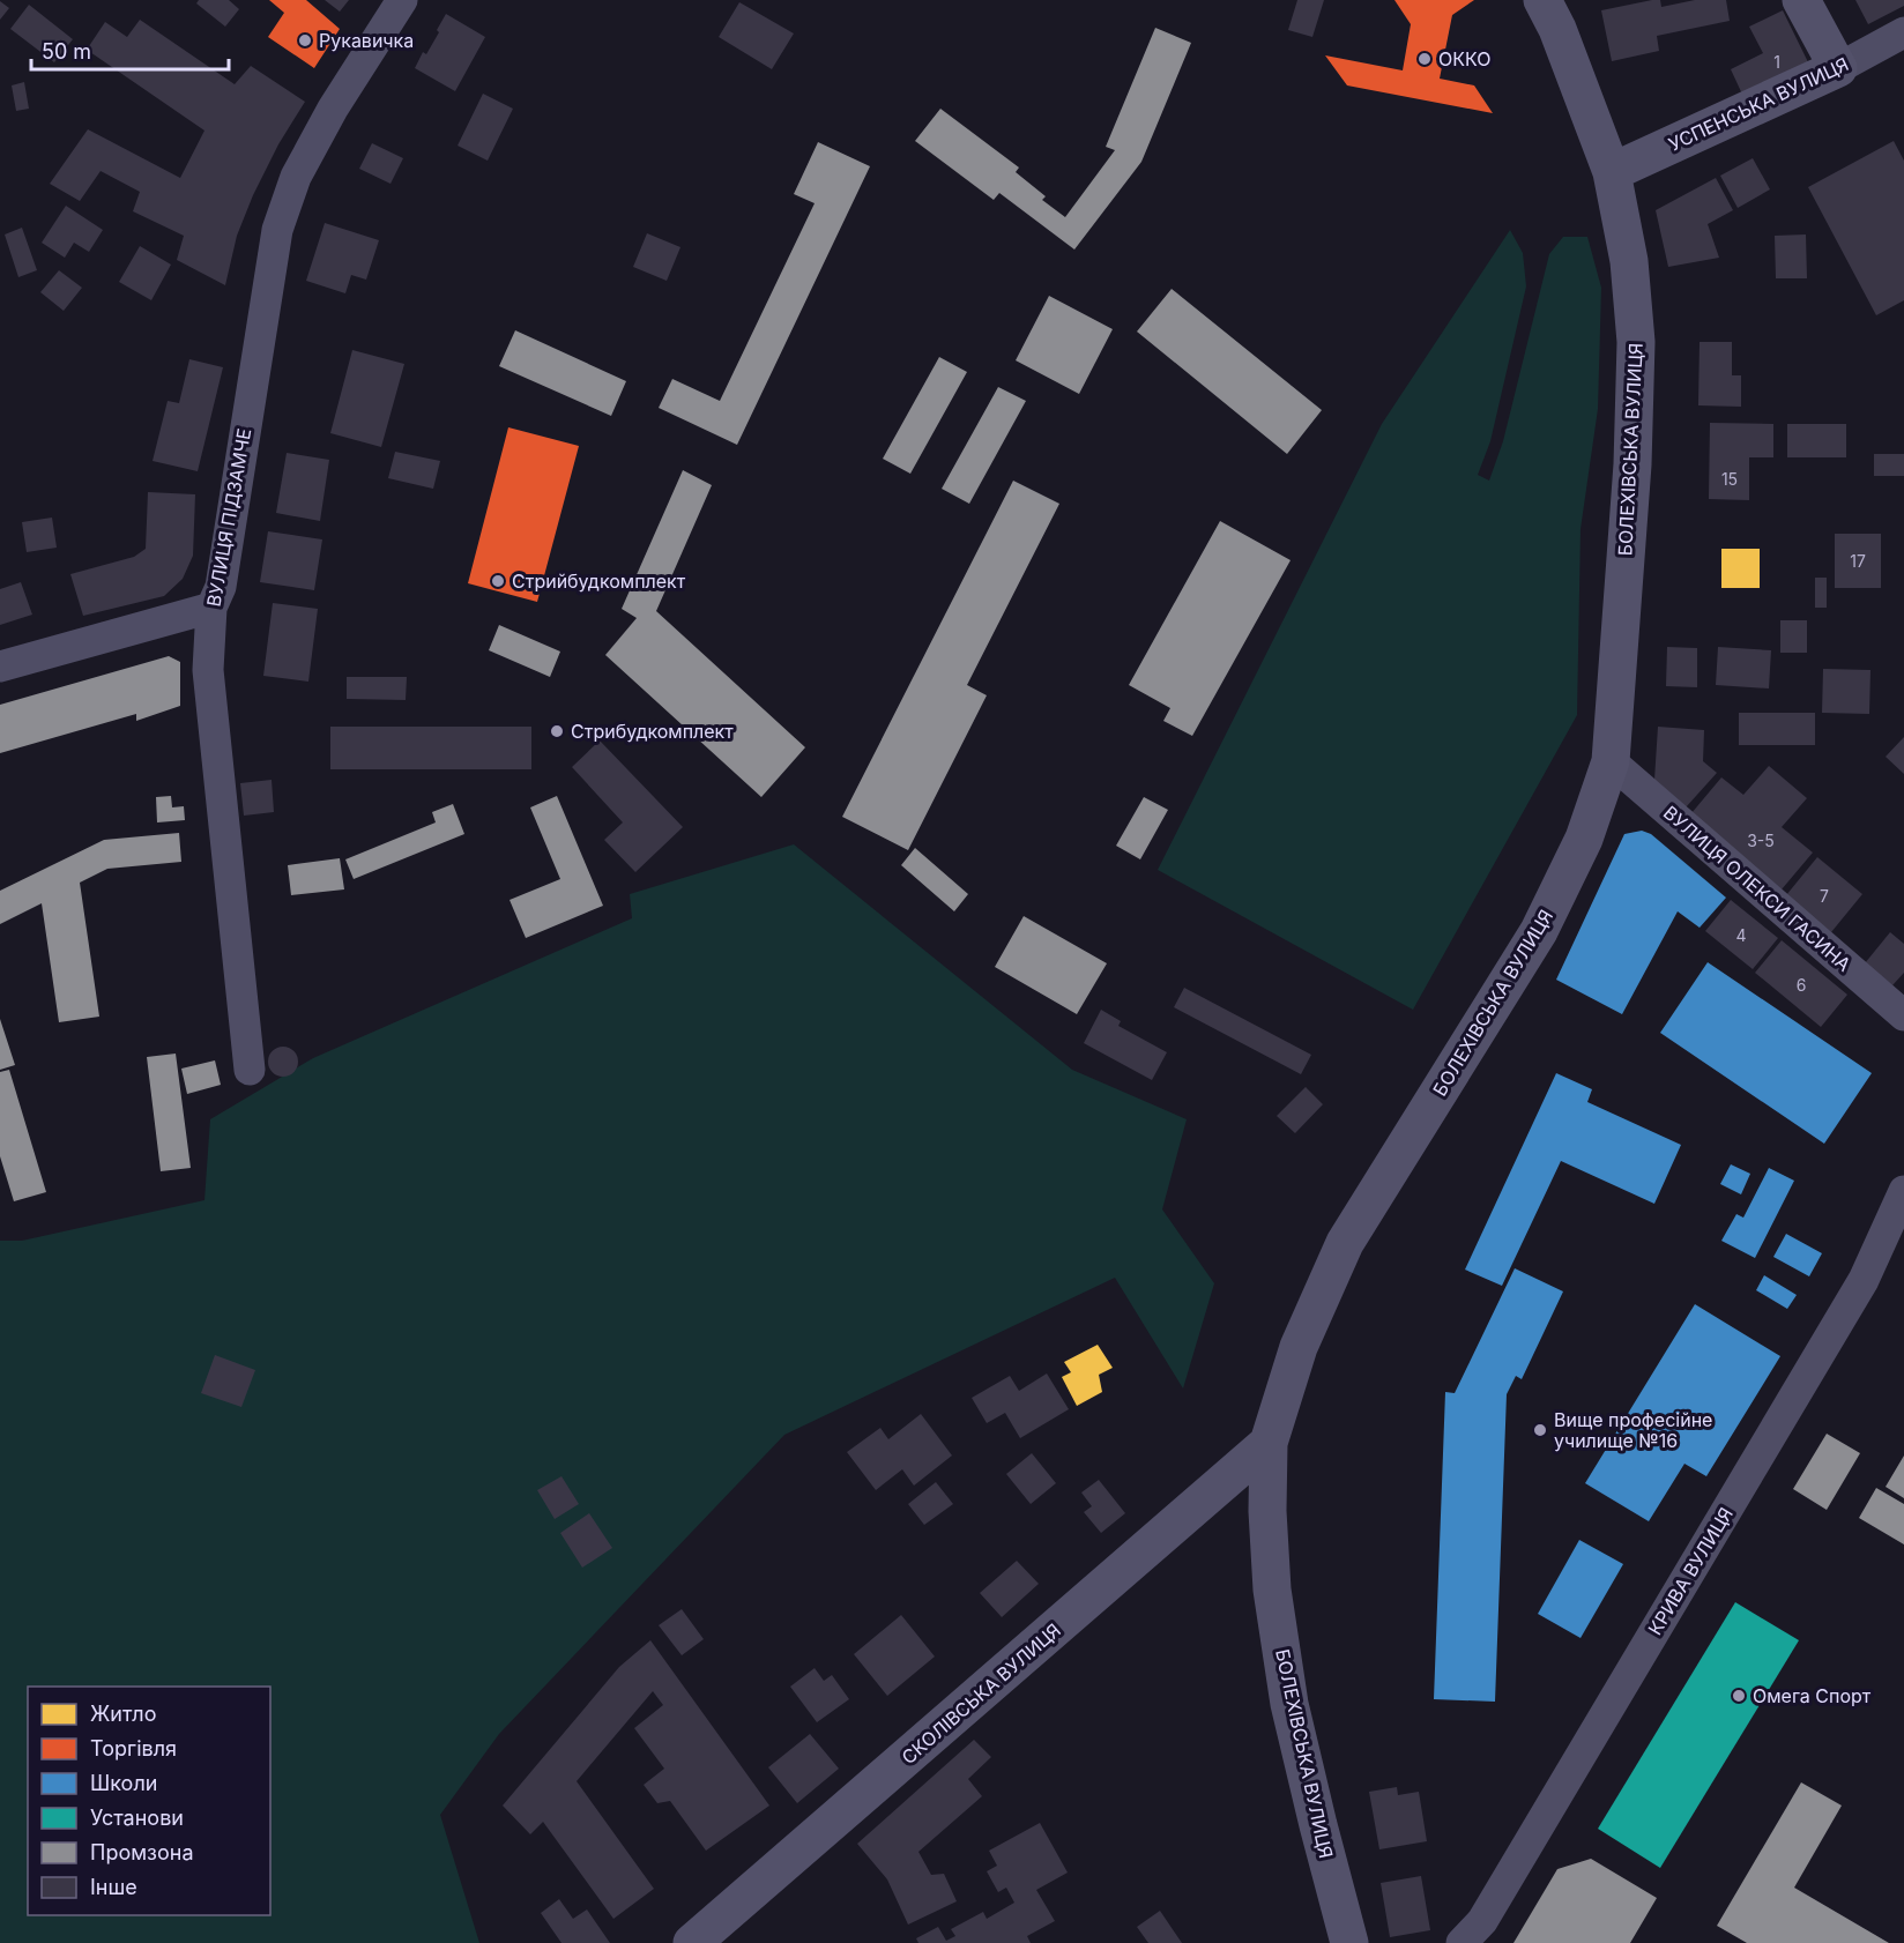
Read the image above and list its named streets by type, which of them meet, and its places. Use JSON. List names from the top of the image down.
{
  "streets": {
    "main road": ["УСПЕНСЬКА ВУЛИЦЯ", "БОЛЕХІВСЬКА ВУЛИЦЯ", "СКОЛІВСЬКА ВУЛИЦЯ"],
    "street": ["ВУЛИЦЯ ПІДЗАМЧЕ", "ВУЛИЦЯ ОЛЕКСИ ГАСИНА", "КРИВА ВУЛИЦЯ"]
  },
  "crossings": [
    ["УСПЕНСЬКА ВУЛИЦЯ", "БОЛЕХІВСЬКА ВУЛИЦЯ"],
    ["БОЛЕХІВСЬКА ВУЛИЦЯ", "ВУЛИЦЯ ОЛЕКСИ ГАСИНА"],
    ["БОЛЕХІВСЬКА ВУЛИЦЯ", "СКОЛІВСЬКА ВУЛИЦЯ"]
  ],
  "places": [
    "Рукавичка",
    "ОККО",
    "Стрийбудкомплект",
    "Стрибудкомплект",
    "Вище професійне училище №16",
    "Омега Спорт"
  ],
  "house_numbers": [
    "1",
    "15",
    "17",
    "3-5",
    "7",
    "4",
    "6"
  ],
  "legend": [
    "Житло",
    "Торгівля",
    "Школи",
    "Установи",
    "Промзона",
    "Інше"
  ],
  "scale_bar": "50 m"
}
